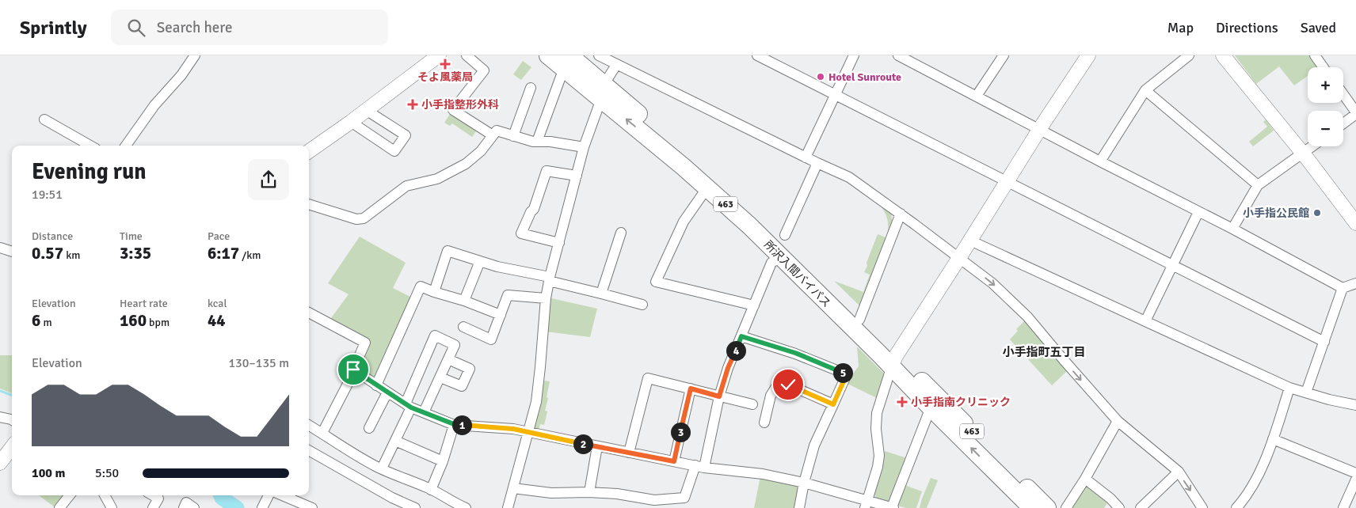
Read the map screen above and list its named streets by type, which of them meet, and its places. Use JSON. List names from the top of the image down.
{
  "streets": {
    "highway": ["463", "所沢入間バイパス"]
  },
  "districts": ["小手指町五丁目"],
  "places": {
    "health": ["そよ風薬局", "小手指整形外科", "小手指南クリニック"],
    "other": ["Hotel Sunroute", "小手指公民館"]
  },
  "page": {
    "header": "Sprintly",
    "search": "Search here",
    "nav": ["Map", "Directions", "Saved"],
    "map_buttons": ["+", "−"],
    "heading": ["Evening run", "19:51"],
    "stats": [
      ["Distance", "0.57 km"],
      ["Time", "3:35"],
      ["Pace", "6:17 /km"],
      ["Elevation", "6 m"],
      ["Heart rate", "160 bpm"],
      ["kcal", "44"]
    ],
    "pins": [
      "4",
      "5",
      "1",
      "3",
      "2"
    ],
    "chart": ["Elevation", "130–135 m"],
    "list": [
      {
        "name": "100 m",
        "note": "5:50"
      }
    ]
  }
}
